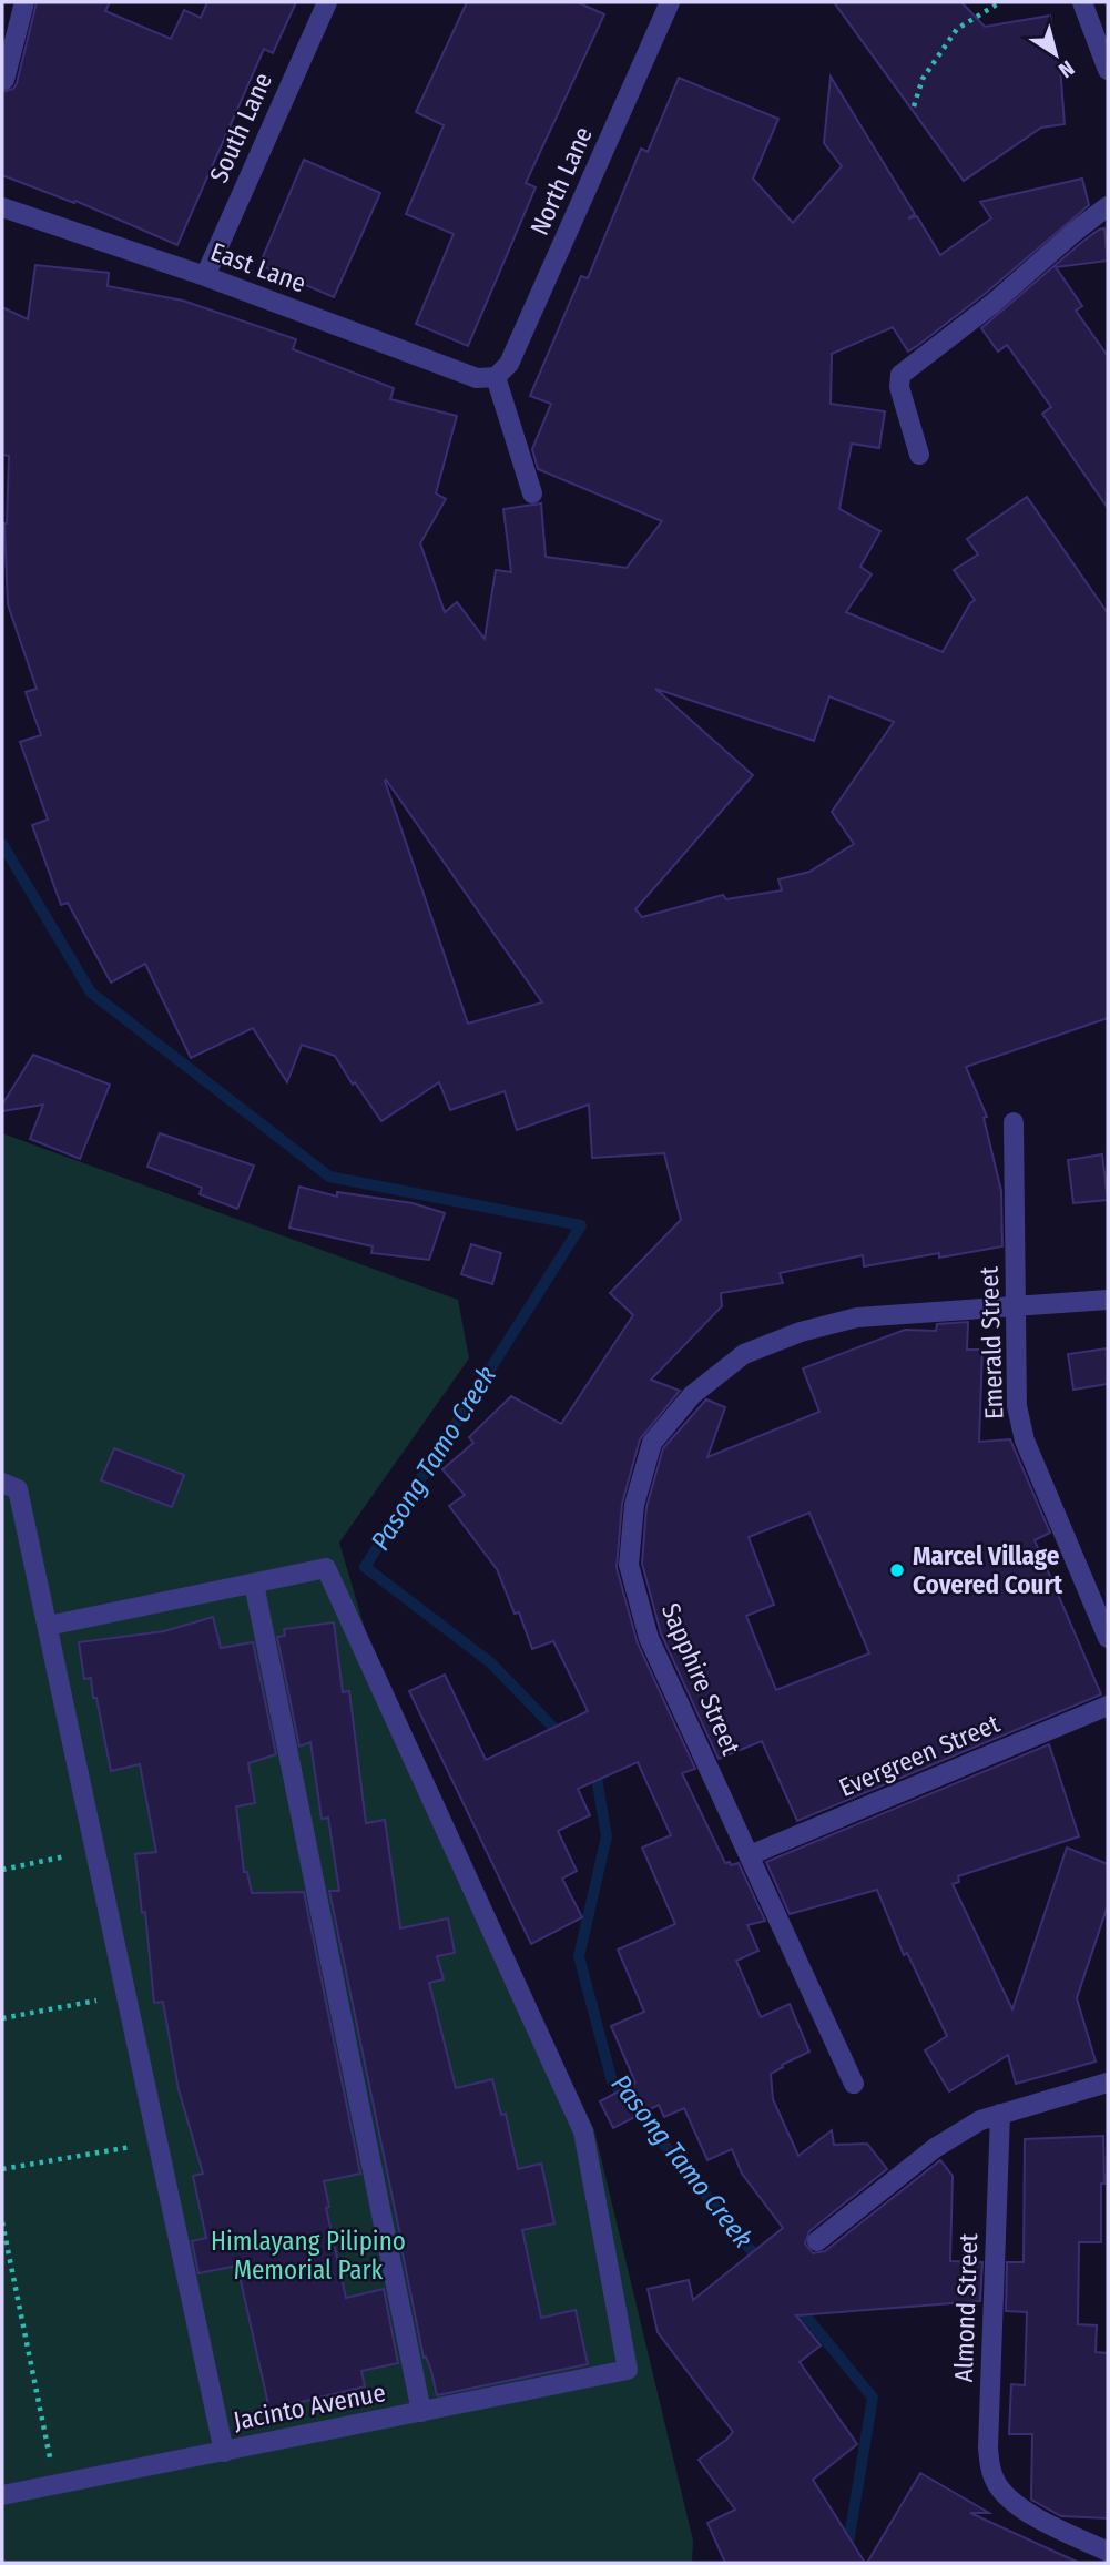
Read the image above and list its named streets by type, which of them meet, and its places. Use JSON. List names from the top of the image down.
{
  "streets": {
    "street": [
      "South Lane",
      "North Lane",
      "East Lane",
      "Emerald Street",
      "Sapphire Street",
      "Evergreen Street",
      "Almond Street",
      "Jacinto Avenue"
    ]
  },
  "crossings": [
    ["South Lane", "East Lane"],
    ["North Lane", "East Lane"],
    ["Emerald Street", "Sapphire Street"],
    ["Sapphire Street", "Evergreen Street"]
  ],
  "water": ["Pasong Tamo Creek"],
  "parks": ["Himlayang Pilipino Memorial Park"],
  "places": ["Marcel Village Covered Court"],
  "north": "bottom right"
}
